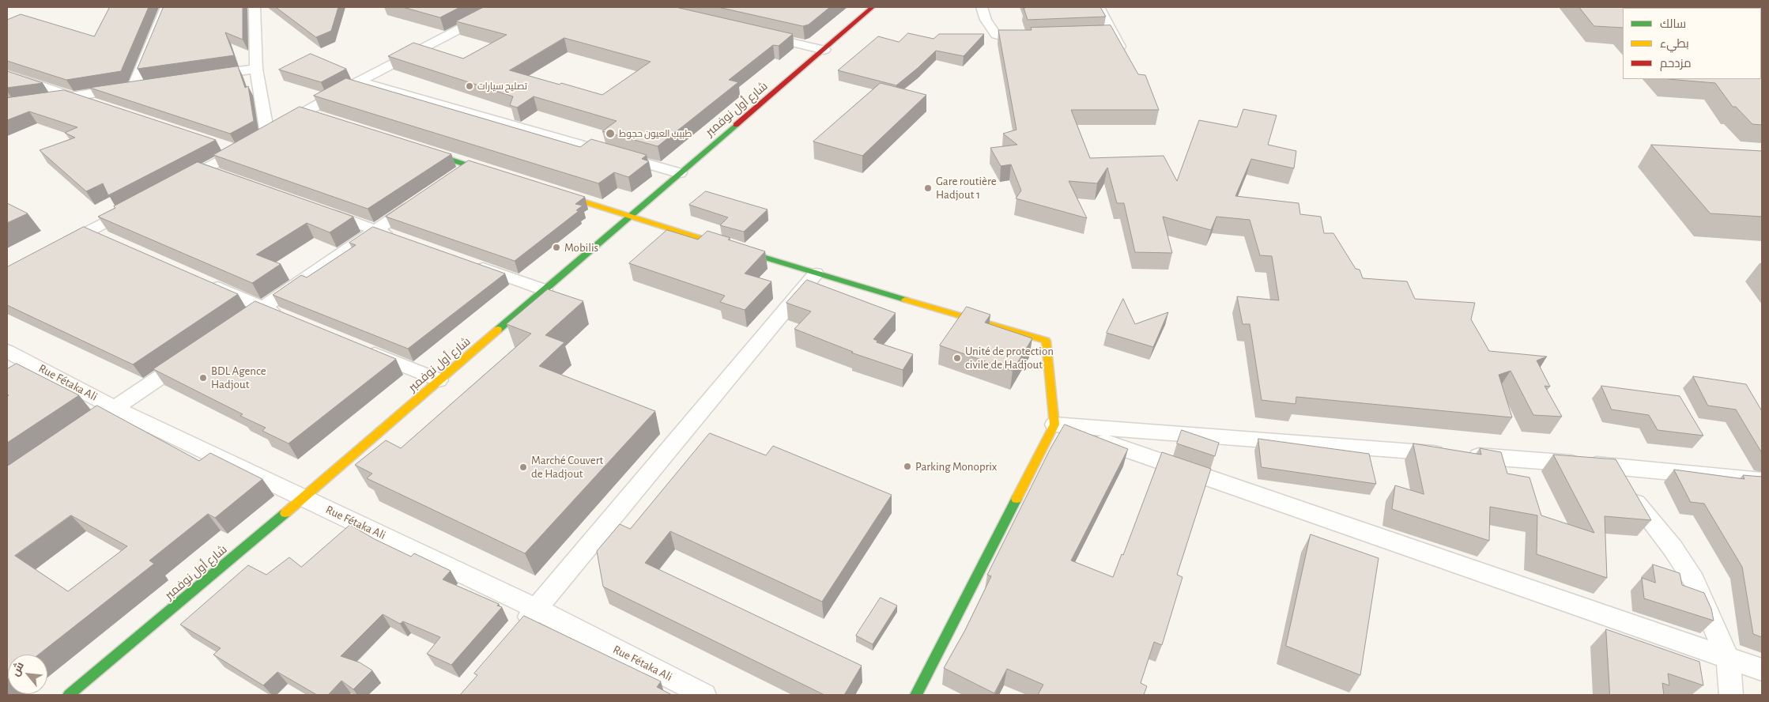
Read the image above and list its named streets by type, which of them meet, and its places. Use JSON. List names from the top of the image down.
{
  "streets": {
    "main road": ["شارع أول نوفمبر"],
    "street": ["Rue Fétaka Ali"]
  },
  "crossings": [
    ["شارع أول نوفمبر", "Rue Fétaka Ali"]
  ],
  "places": [
    "تصليح سيارات",
    "طبيب العيون حجوط",
    "Gare routière Hadjout 1",
    "Mobilis",
    "Unité de protection civile de Hadjout",
    "BDL Agence Hadjout",
    "Parking Monoprix",
    "Marché Couvert de Hadjout"
  ],
  "legend": ["سالك", "بطيء", "مزدحم"],
  "north": "top left"
}
